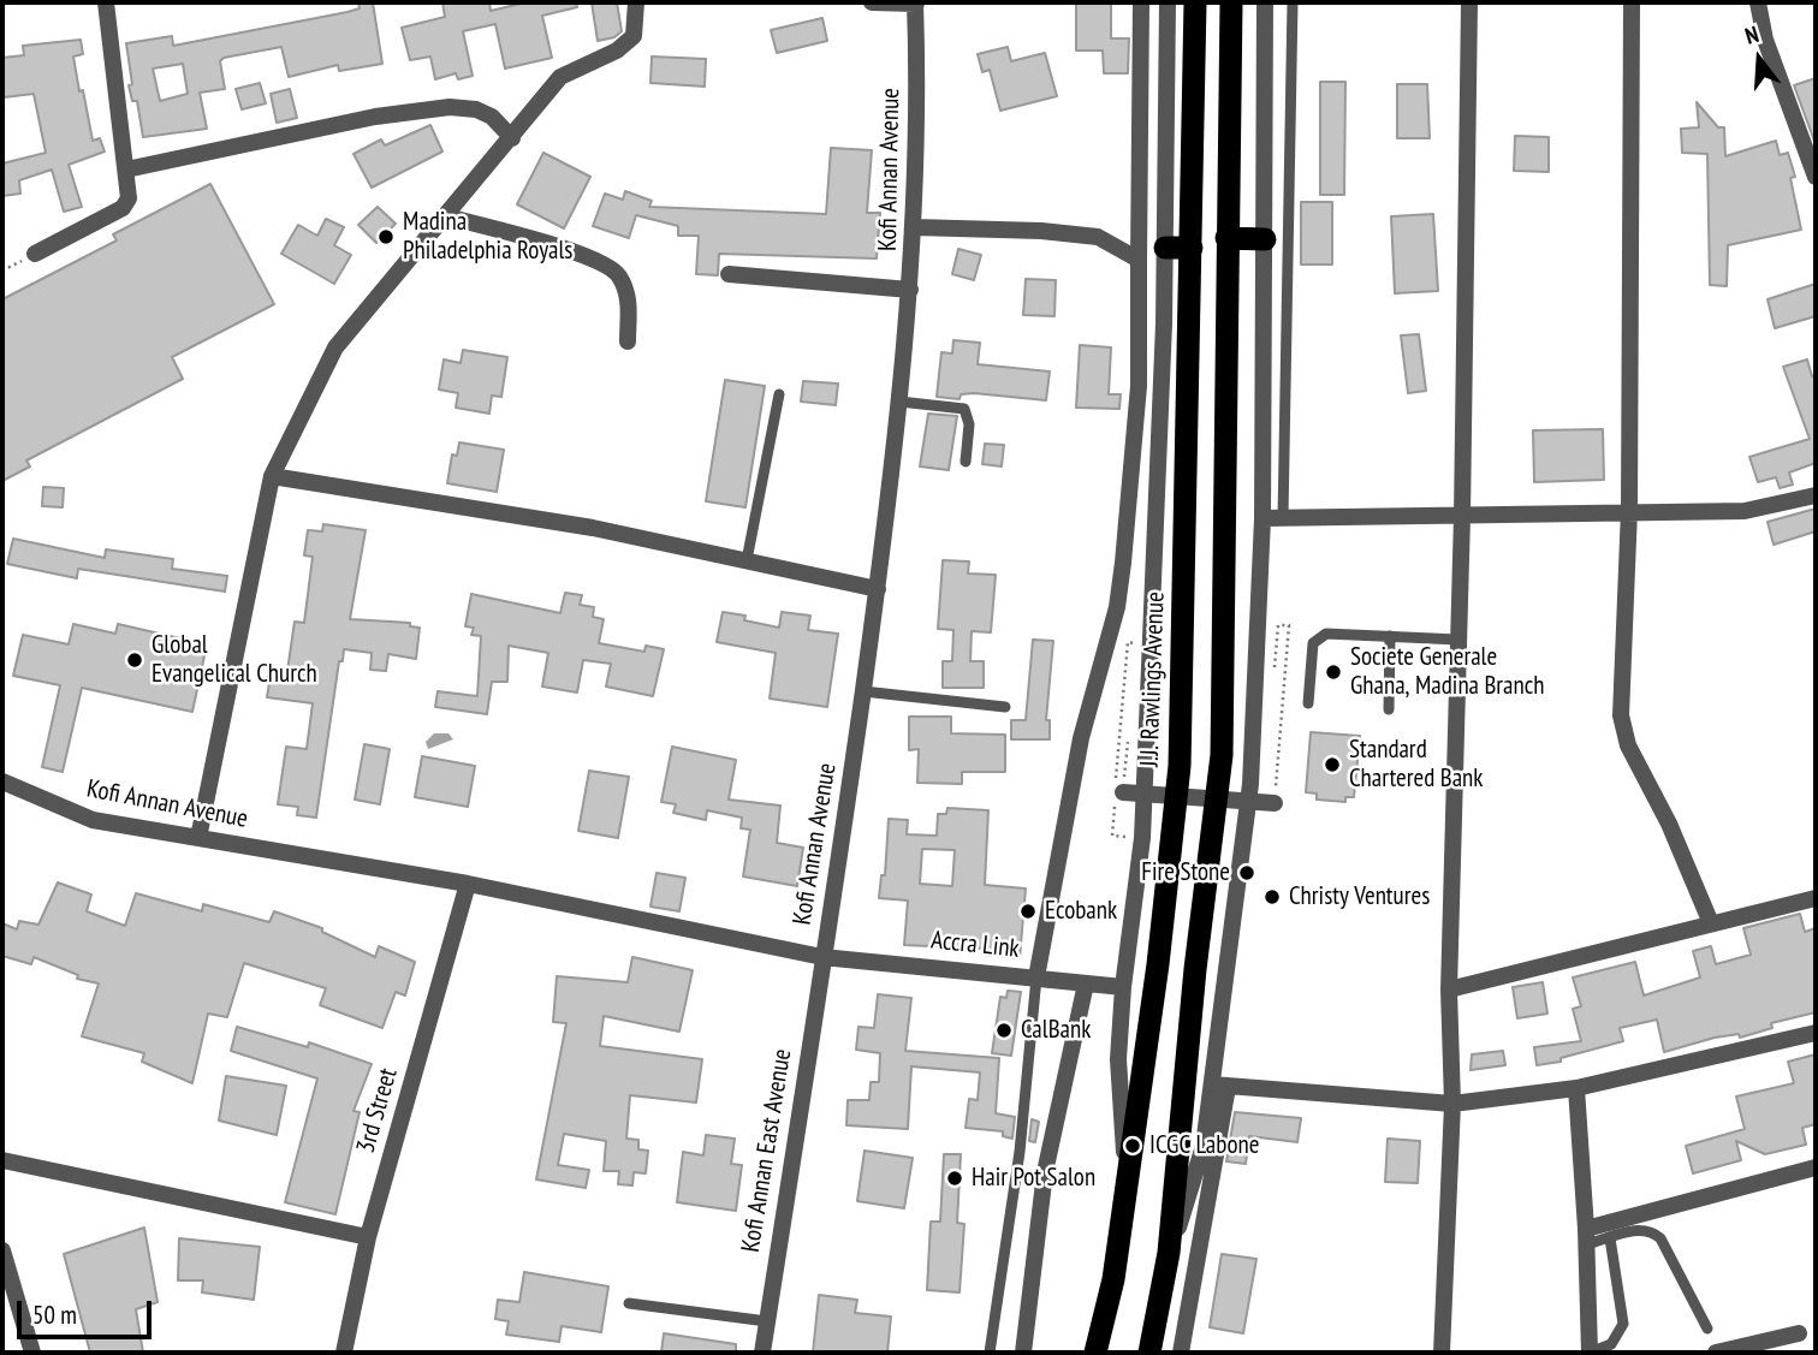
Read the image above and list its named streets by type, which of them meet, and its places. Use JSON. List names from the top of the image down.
{
  "streets": {
    "highway": ["J.J. Rawlings Avenue"],
    "street": [
      "Kofi Annan Avenue",
      "Accra Link",
      "3rd Street",
      "Kofi Annan East Avenue"
    ]
  },
  "crossings": [
    ["Kofi Annan Avenue", "Accra Link"],
    ["Kofi Annan Avenue", "3rd Street"],
    ["Kofi Annan Avenue", "Kofi Annan East Avenue"],
    ["Accra Link", "Kofi Annan East Avenue"]
  ],
  "places": [
    "Madina Philadelphia Royals",
    "Global Evangelical Church",
    "Societe Generale Ghana, Madina Branch",
    "Standard Chartered Bank",
    "Fire Stone",
    "Christy Ventures",
    "Ecobank",
    "CalBank",
    "ICGC Labone",
    "Hair Pot Salon"
  ],
  "scale_bar": "50 m",
  "north": "top"
}
